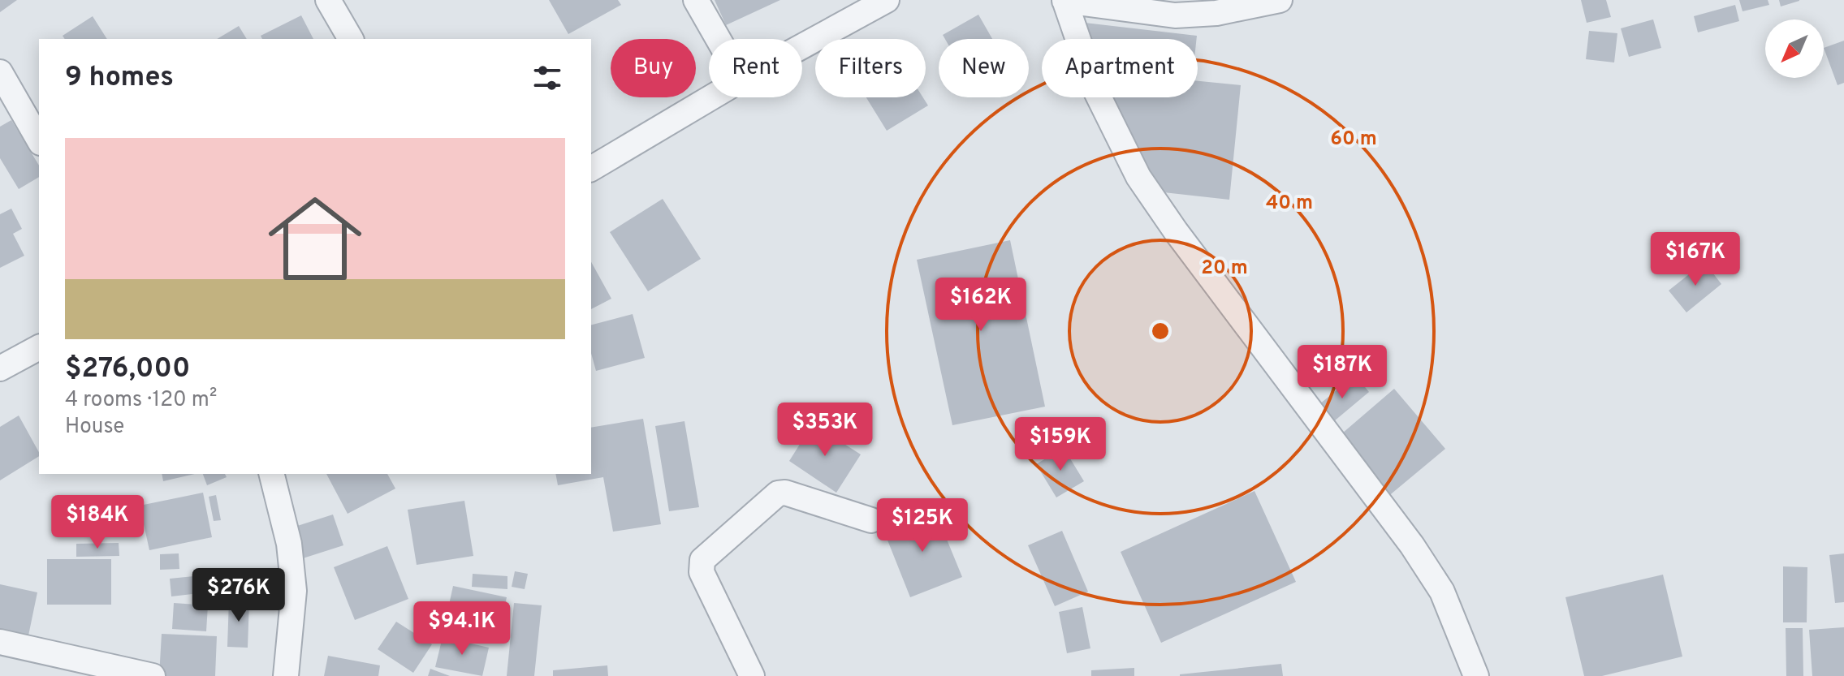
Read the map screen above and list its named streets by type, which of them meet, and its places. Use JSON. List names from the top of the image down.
{
  "north": "bottom left",
  "page": {
    "chip": [
      "Buy",
      "Rent",
      "Filters",
      "New",
      "Apartment"
    ],
    "heading": "9 homes",
    "list": [
      {
        "name": "$276,000",
        "note": "4 rooms · 120 m² · House"
      }
    ],
    "price": [
      "$167K",
      "$162K",
      "$187K",
      "$353K",
      "$159K",
      "$184K",
      "$125K",
      "$276K",
      "$94.1K"
    ]
  },
  "rings": ["60 m", "40 m", "20 m"]
}
